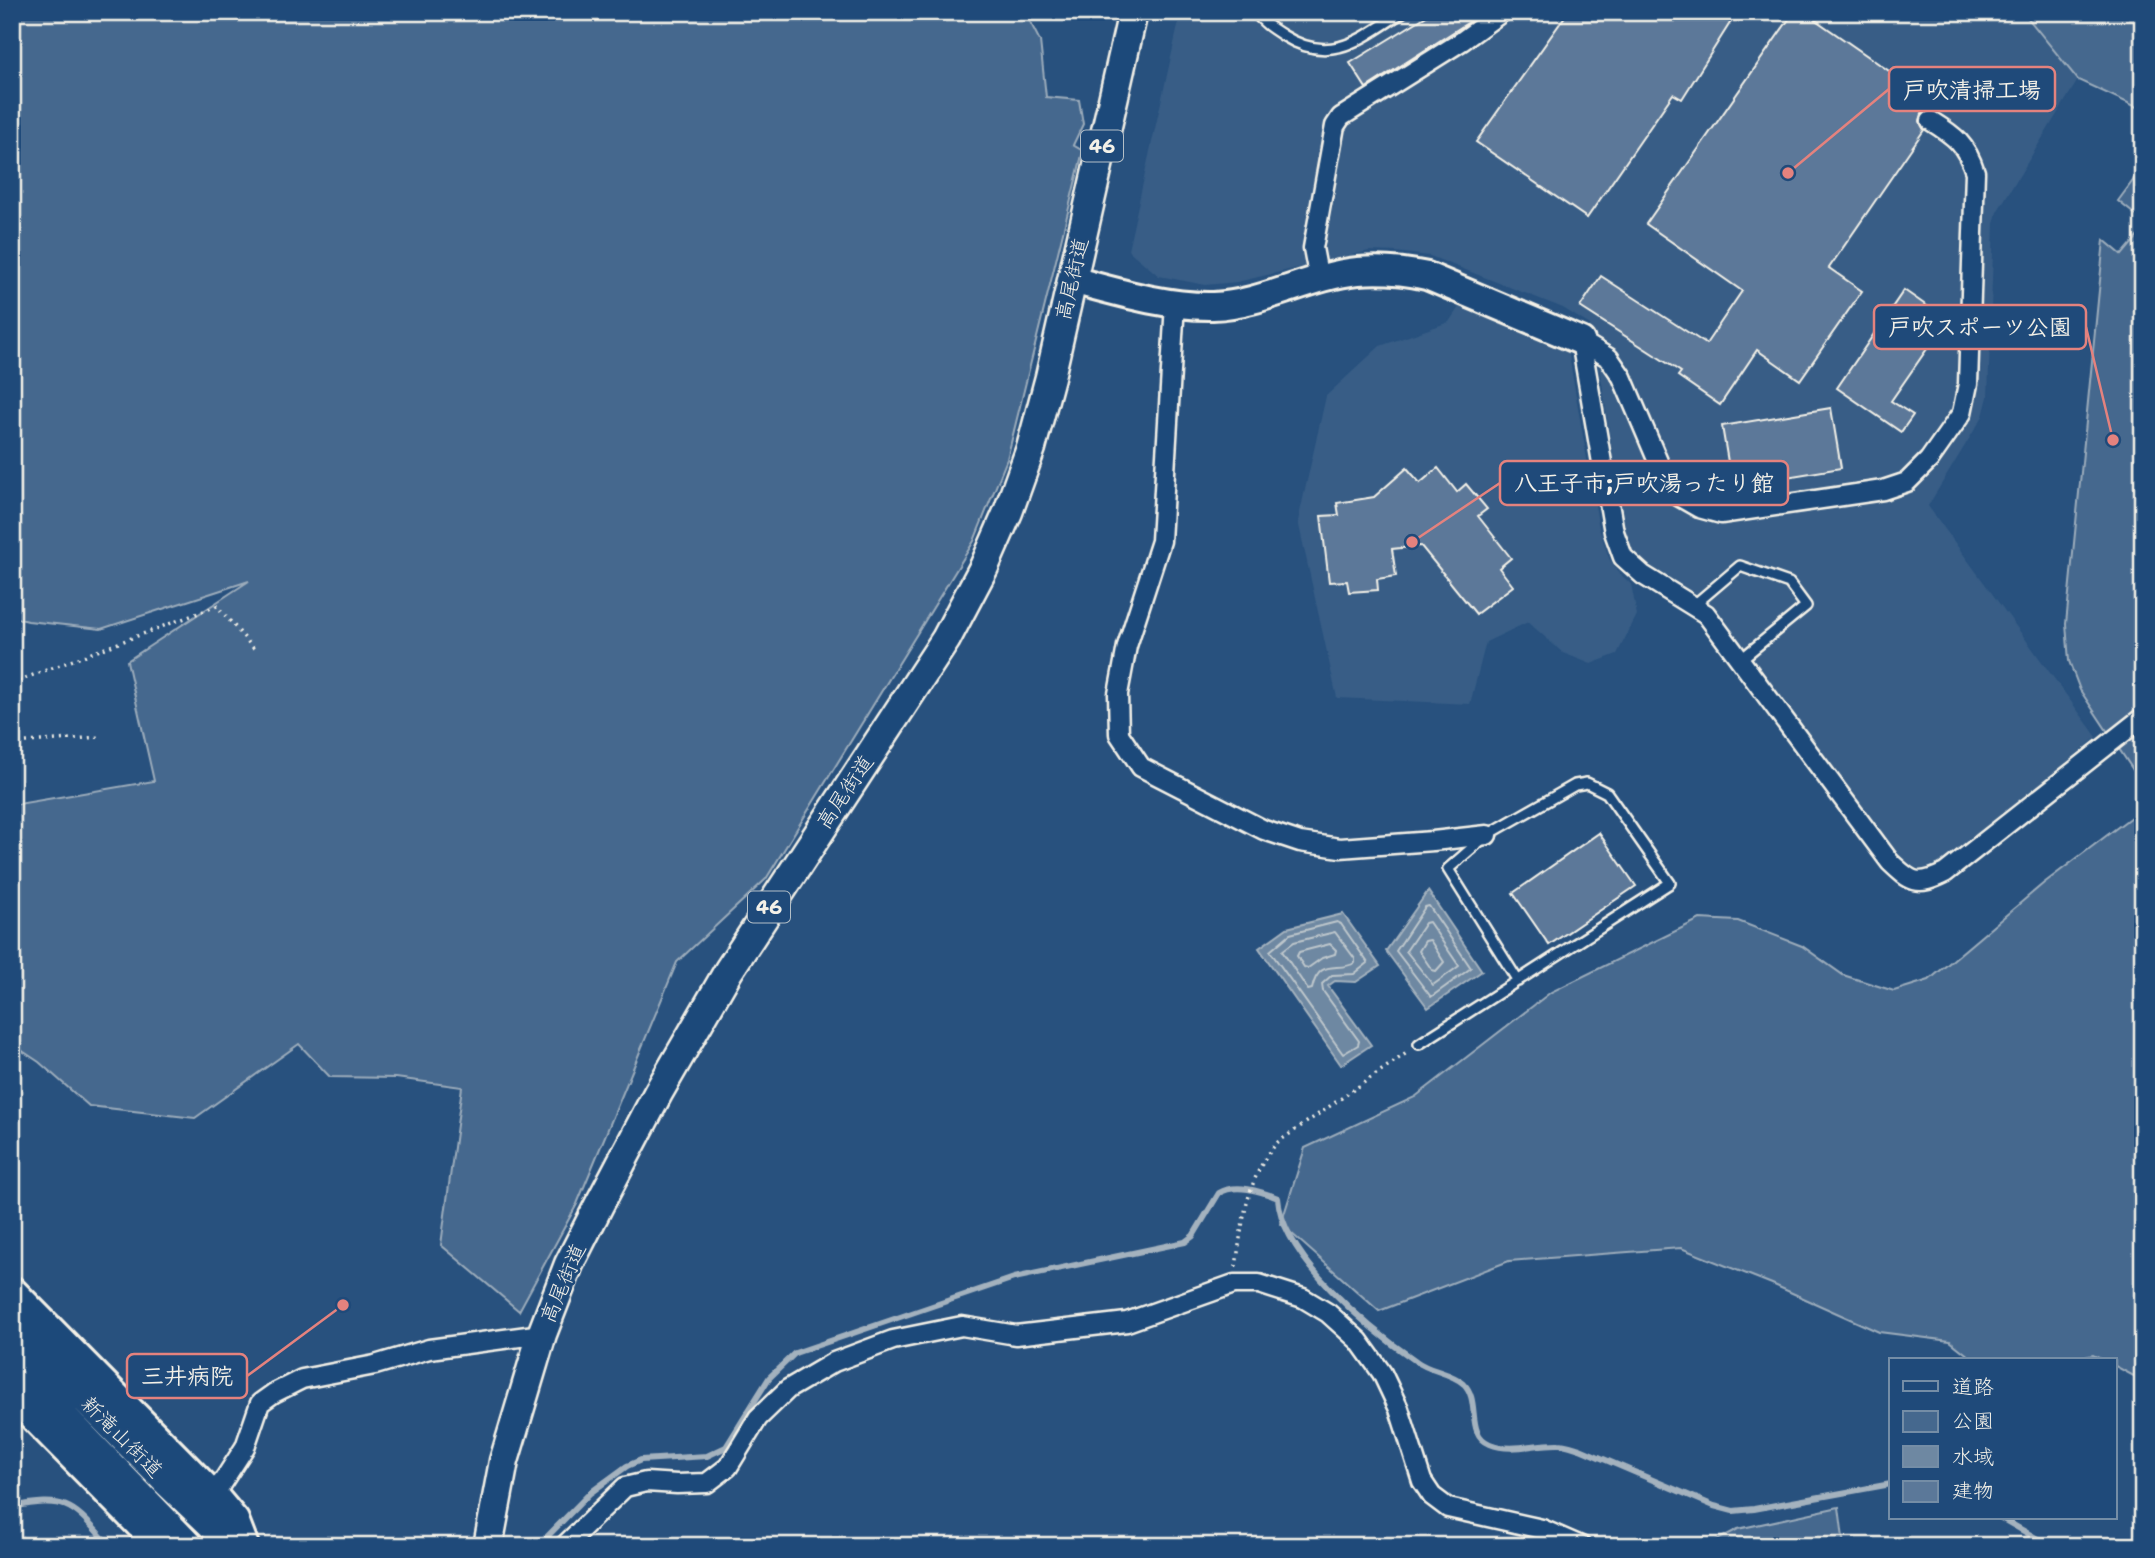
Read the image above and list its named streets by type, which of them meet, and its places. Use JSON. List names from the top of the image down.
{
  "streets": {
    "main road": ["46", "高尾街道", "新滝山街道"]
  },
  "places": [
    "戸吹清掃工場",
    "戸吹スポーツ公園",
    "八王子市;戸吹湯ったり館",
    "三井病院"
  ],
  "legend": [
    "道路",
    "公園",
    "水域",
    "建物"
  ]
}
